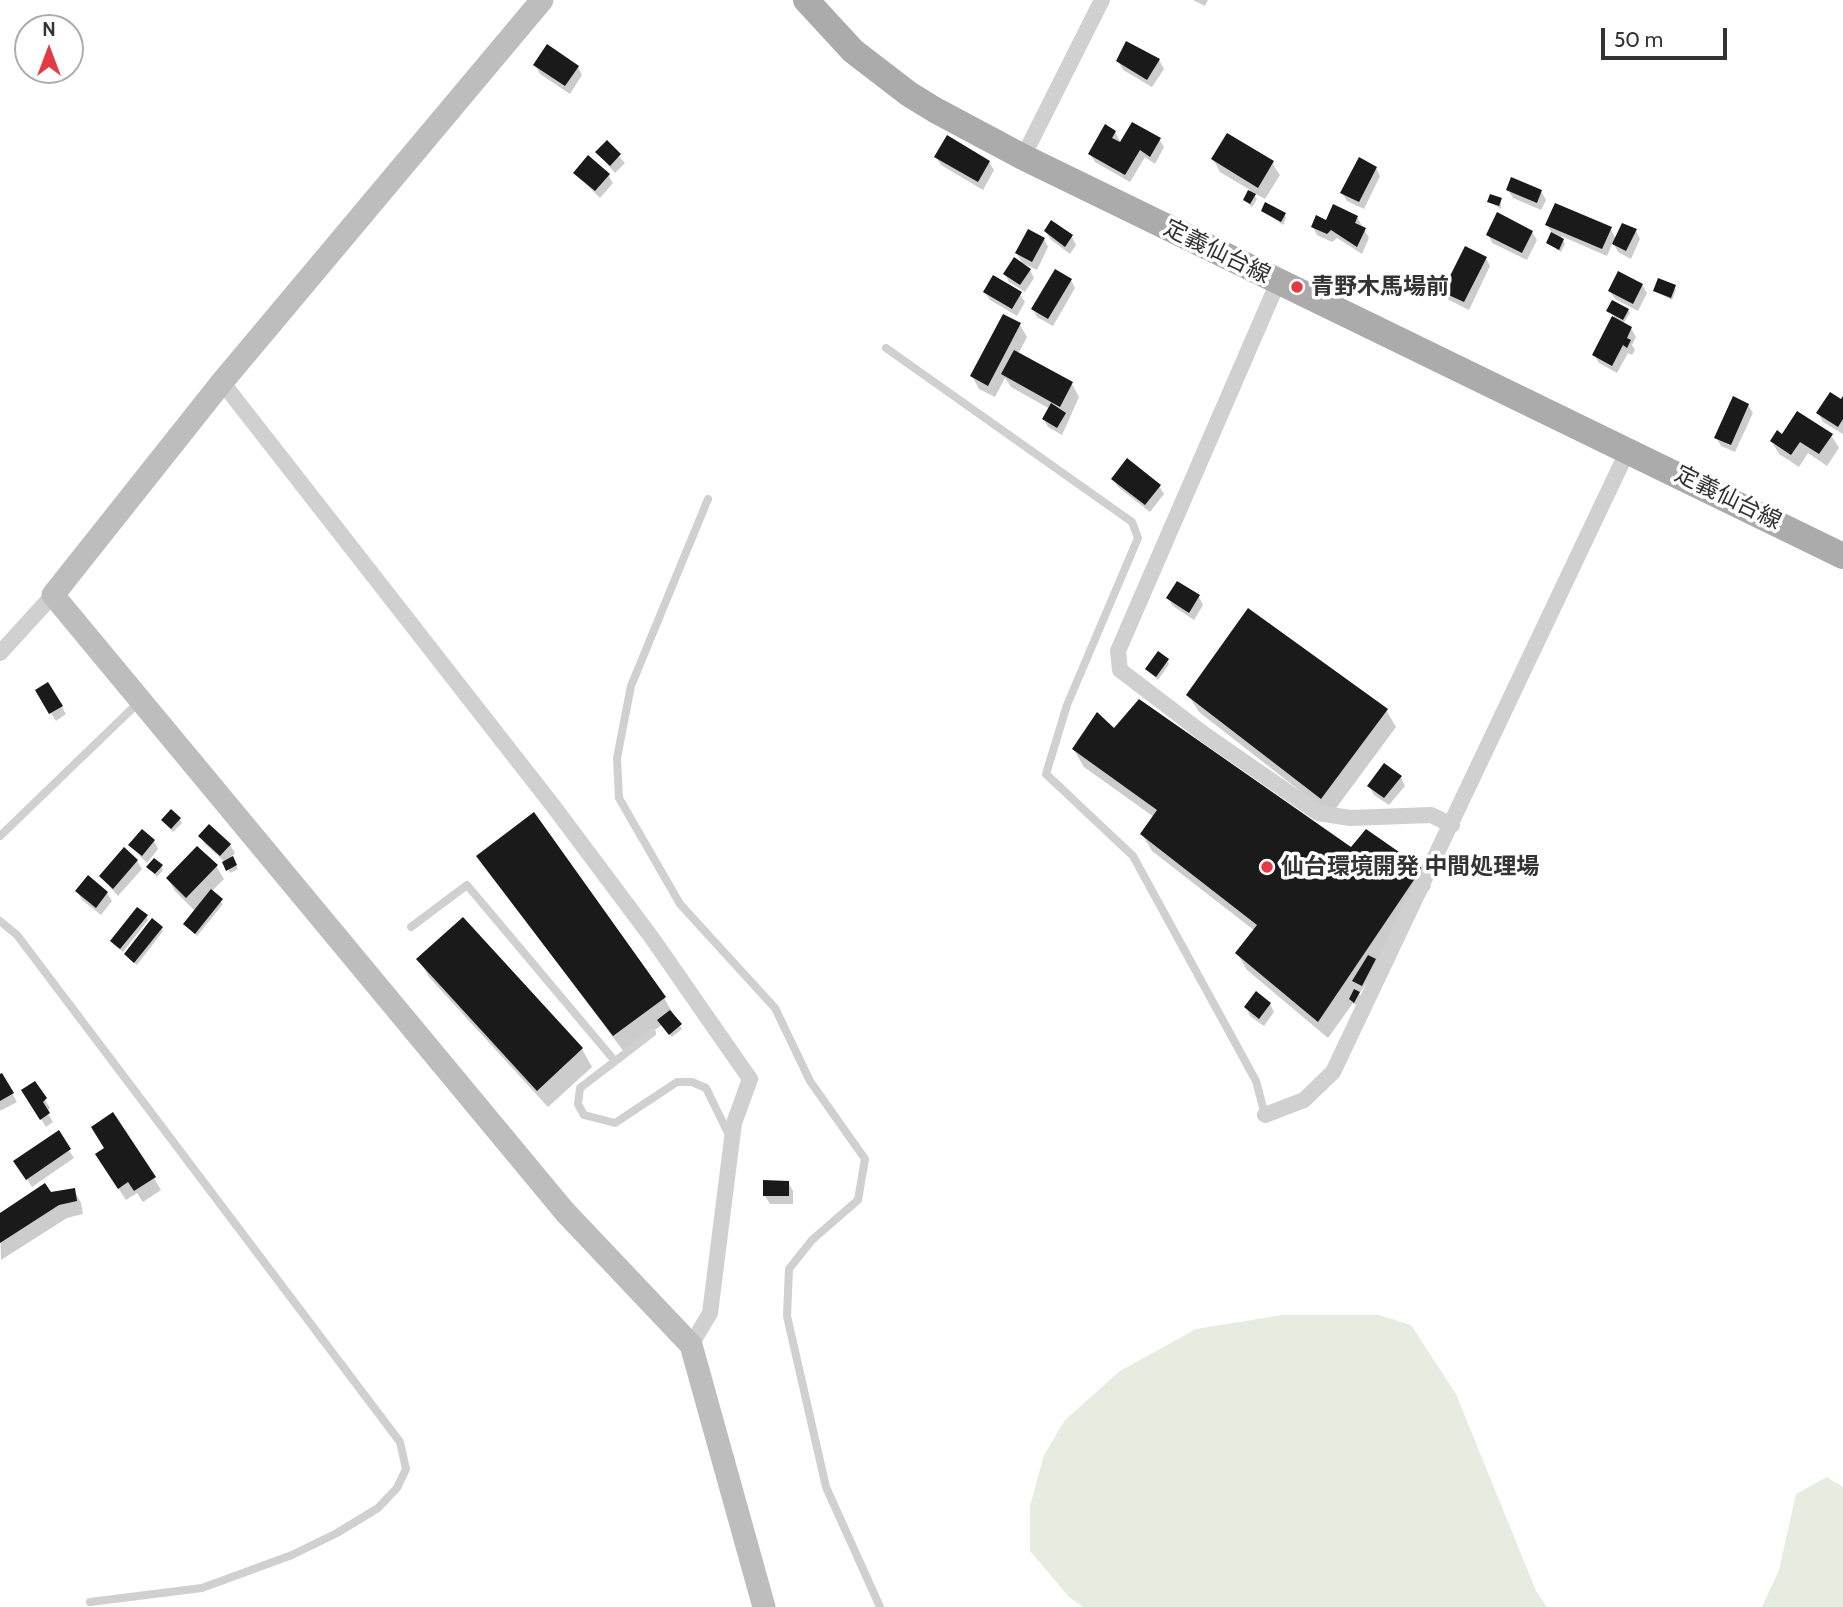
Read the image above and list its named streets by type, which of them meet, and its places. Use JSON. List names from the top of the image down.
{
  "streets": {
    "main road": ["定義仙台線"]
  },
  "places": ["青野木馬場前", "仙台環境開発 中間処理場"],
  "scale_bar": "50 m",
  "north": "top"
}
